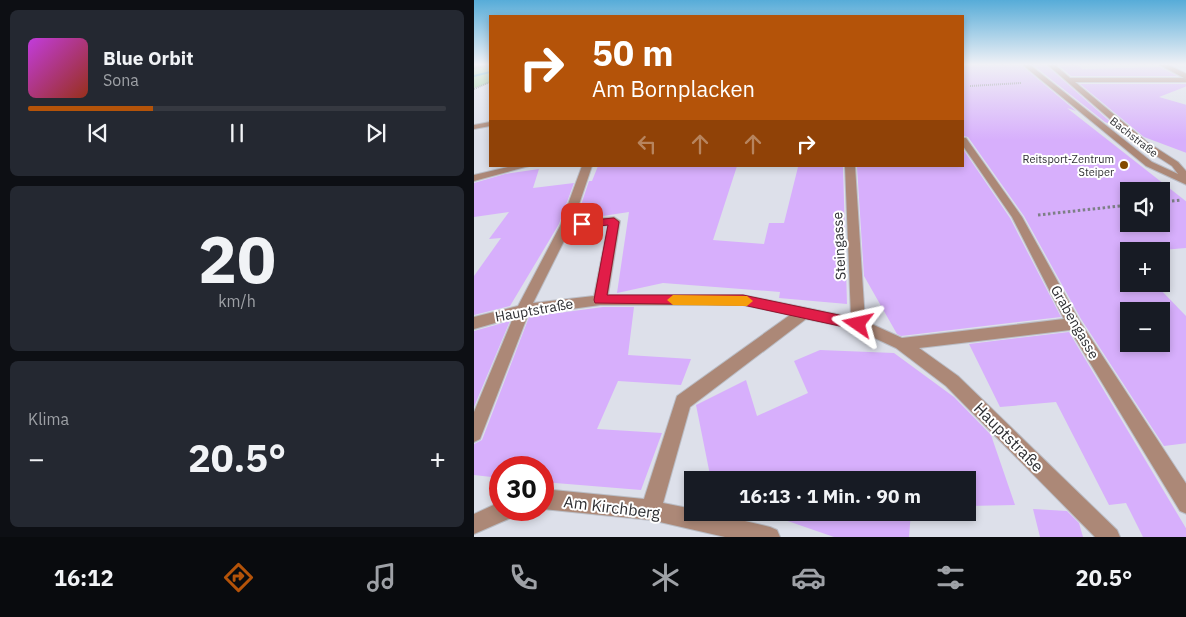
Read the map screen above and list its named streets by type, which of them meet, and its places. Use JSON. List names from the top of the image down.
{
  "streets": {
    "street": [
      "Bachstraße",
      "Steingasse",
      "Hauptstraße",
      "Grabengasse",
      "Am Kirchberg"
    ]
  },
  "crossings": [
    ["Steingasse", "Hauptstraße"]
  ],
  "places": ["Reitsport-Zentrum Steiper"],
  "page": {
    "turn": ["50 m", "Am Bornplacken"],
    "song": ["Blue Orbit", "Sona"],
    "map_buttons": ["+", "−"],
    "tile": [
      ["20", "km/h"],
      "Klima"
    ],
    "heat": ["−", "20.5°", "+"],
    "limit": "30",
    "trip": "16:13 · 1 Min. · 90 m",
    "tabs": ["16:12", "20.5°"]
  }
}
